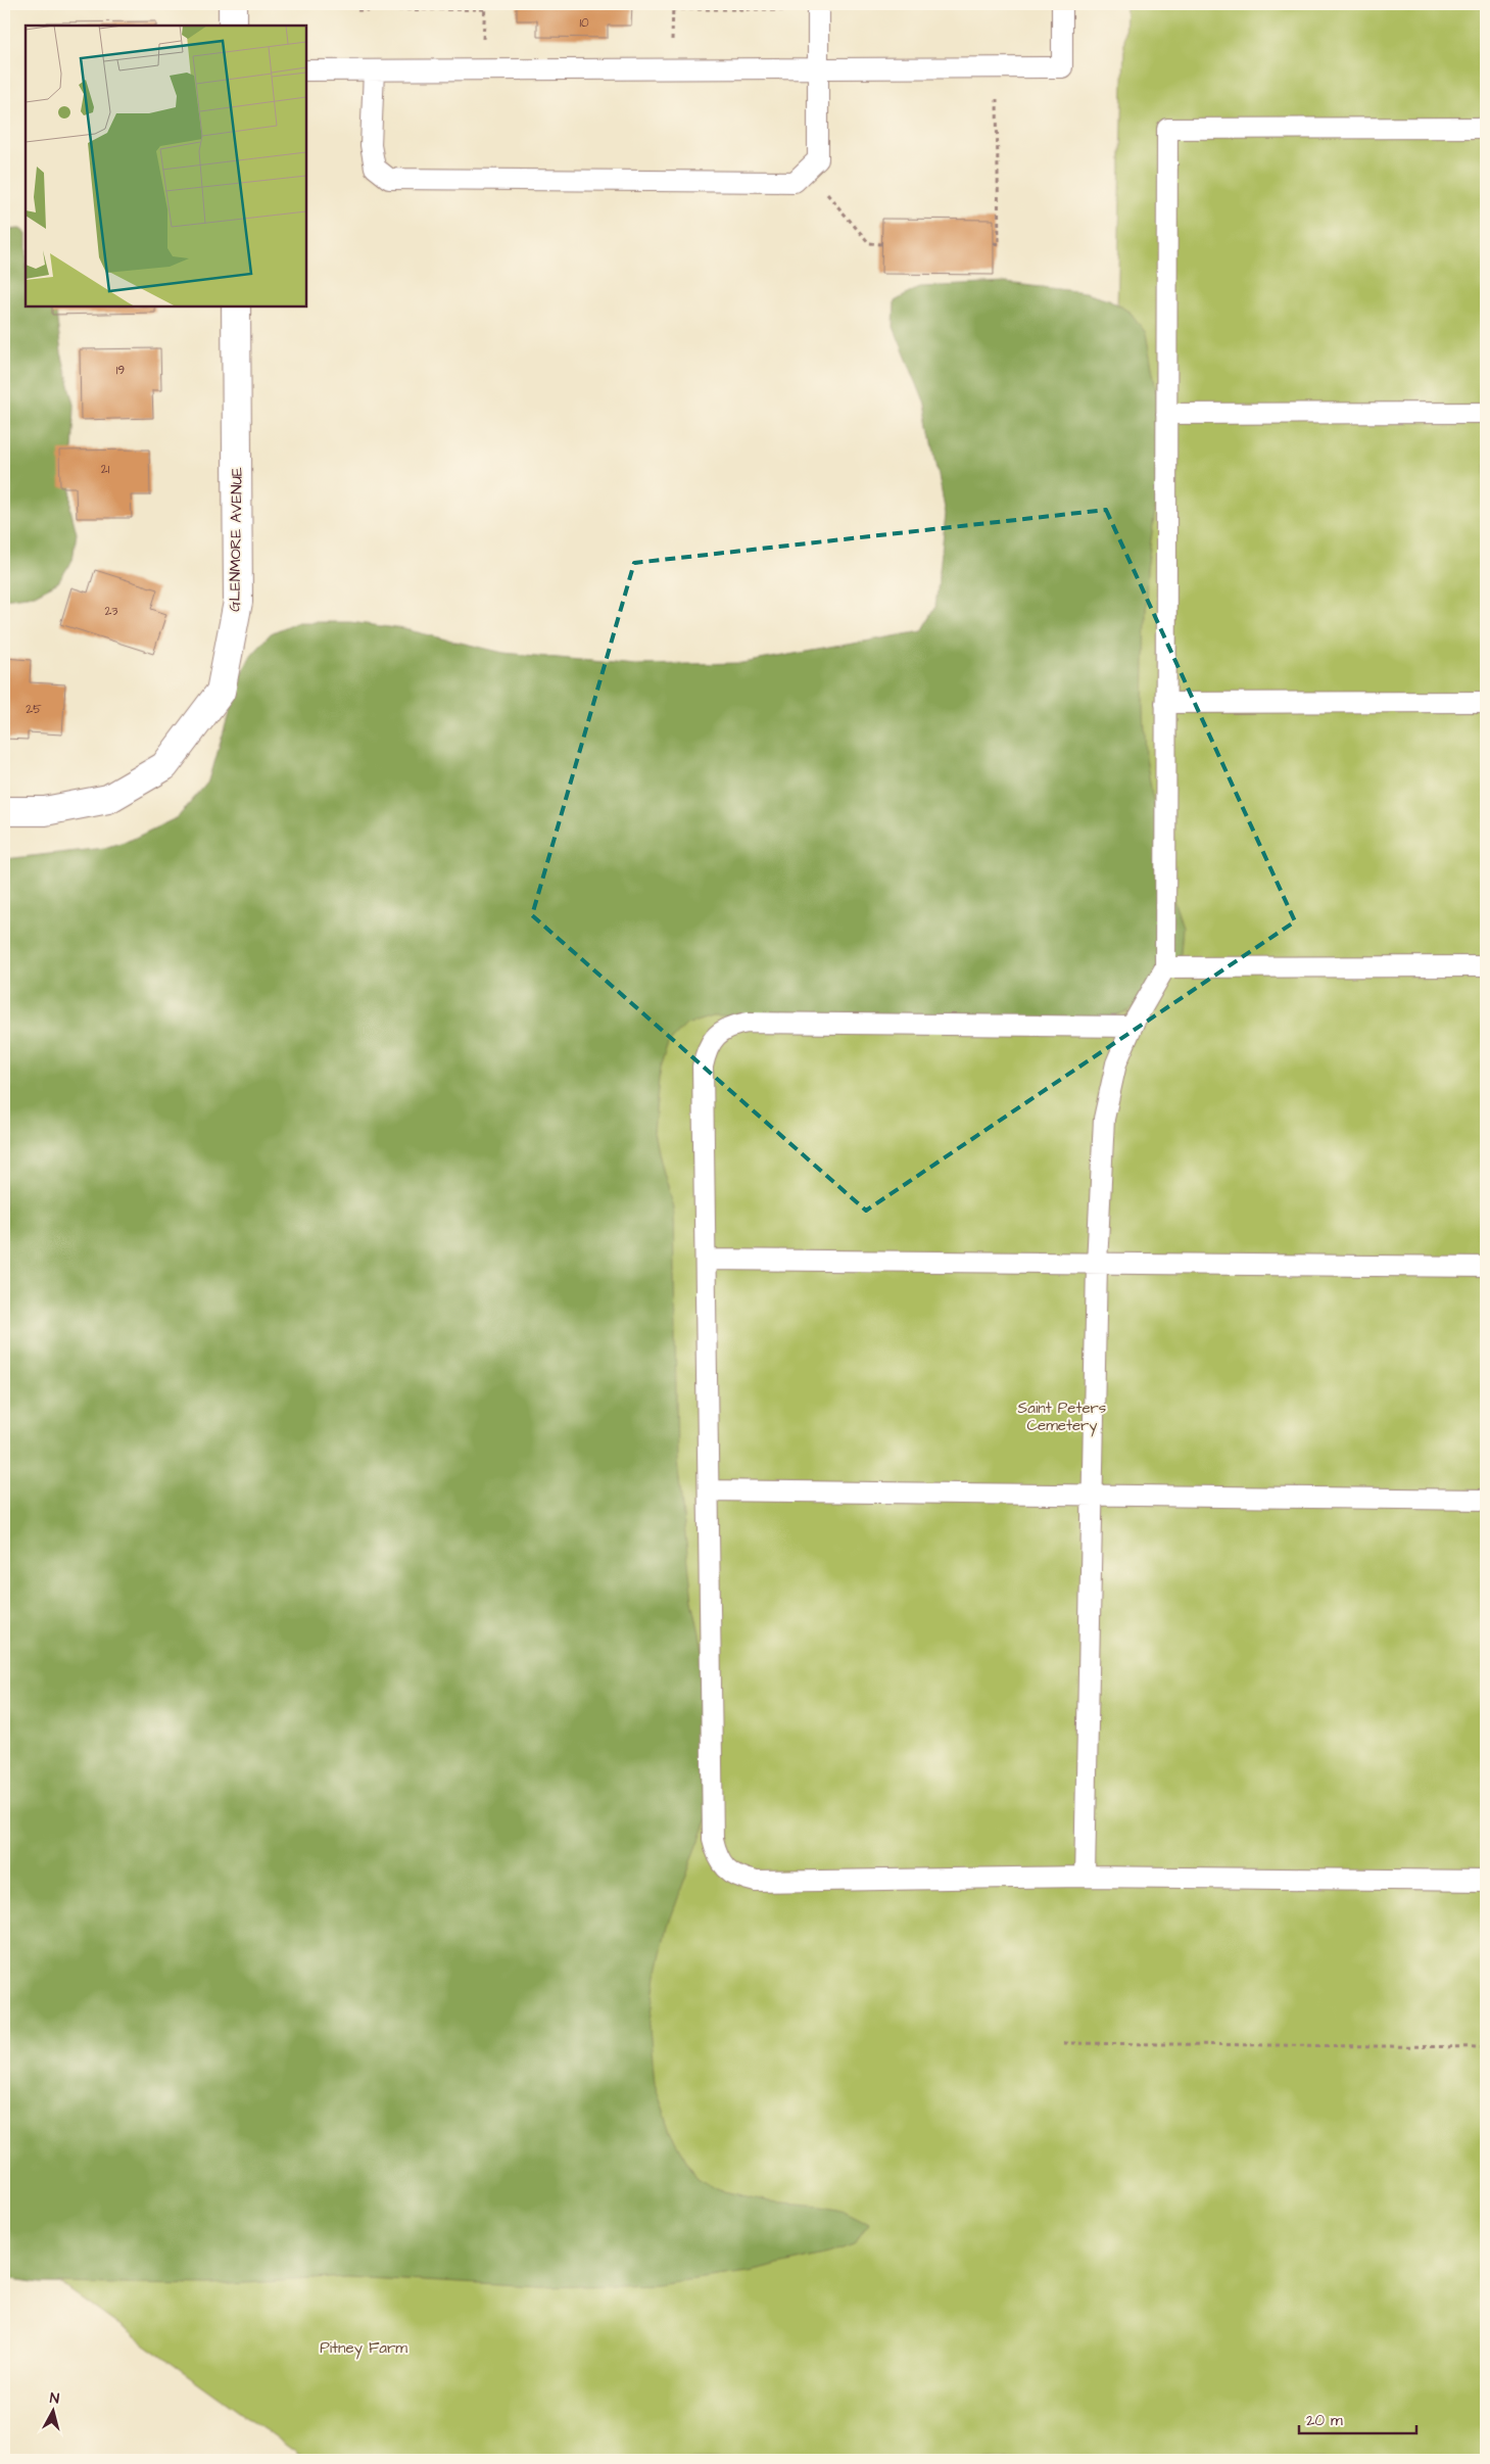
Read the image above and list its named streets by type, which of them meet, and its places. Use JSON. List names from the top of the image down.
{
  "streets": {
    "street": ["GLENMORE AVENUE"]
  },
  "parks": ["Saint Peters Cemetery", "Pitney Farm"],
  "house_numbers": [
    "10",
    "19",
    "21",
    "23",
    "25"
  ],
  "scale_bar": "20 m",
  "north": "top"
}
